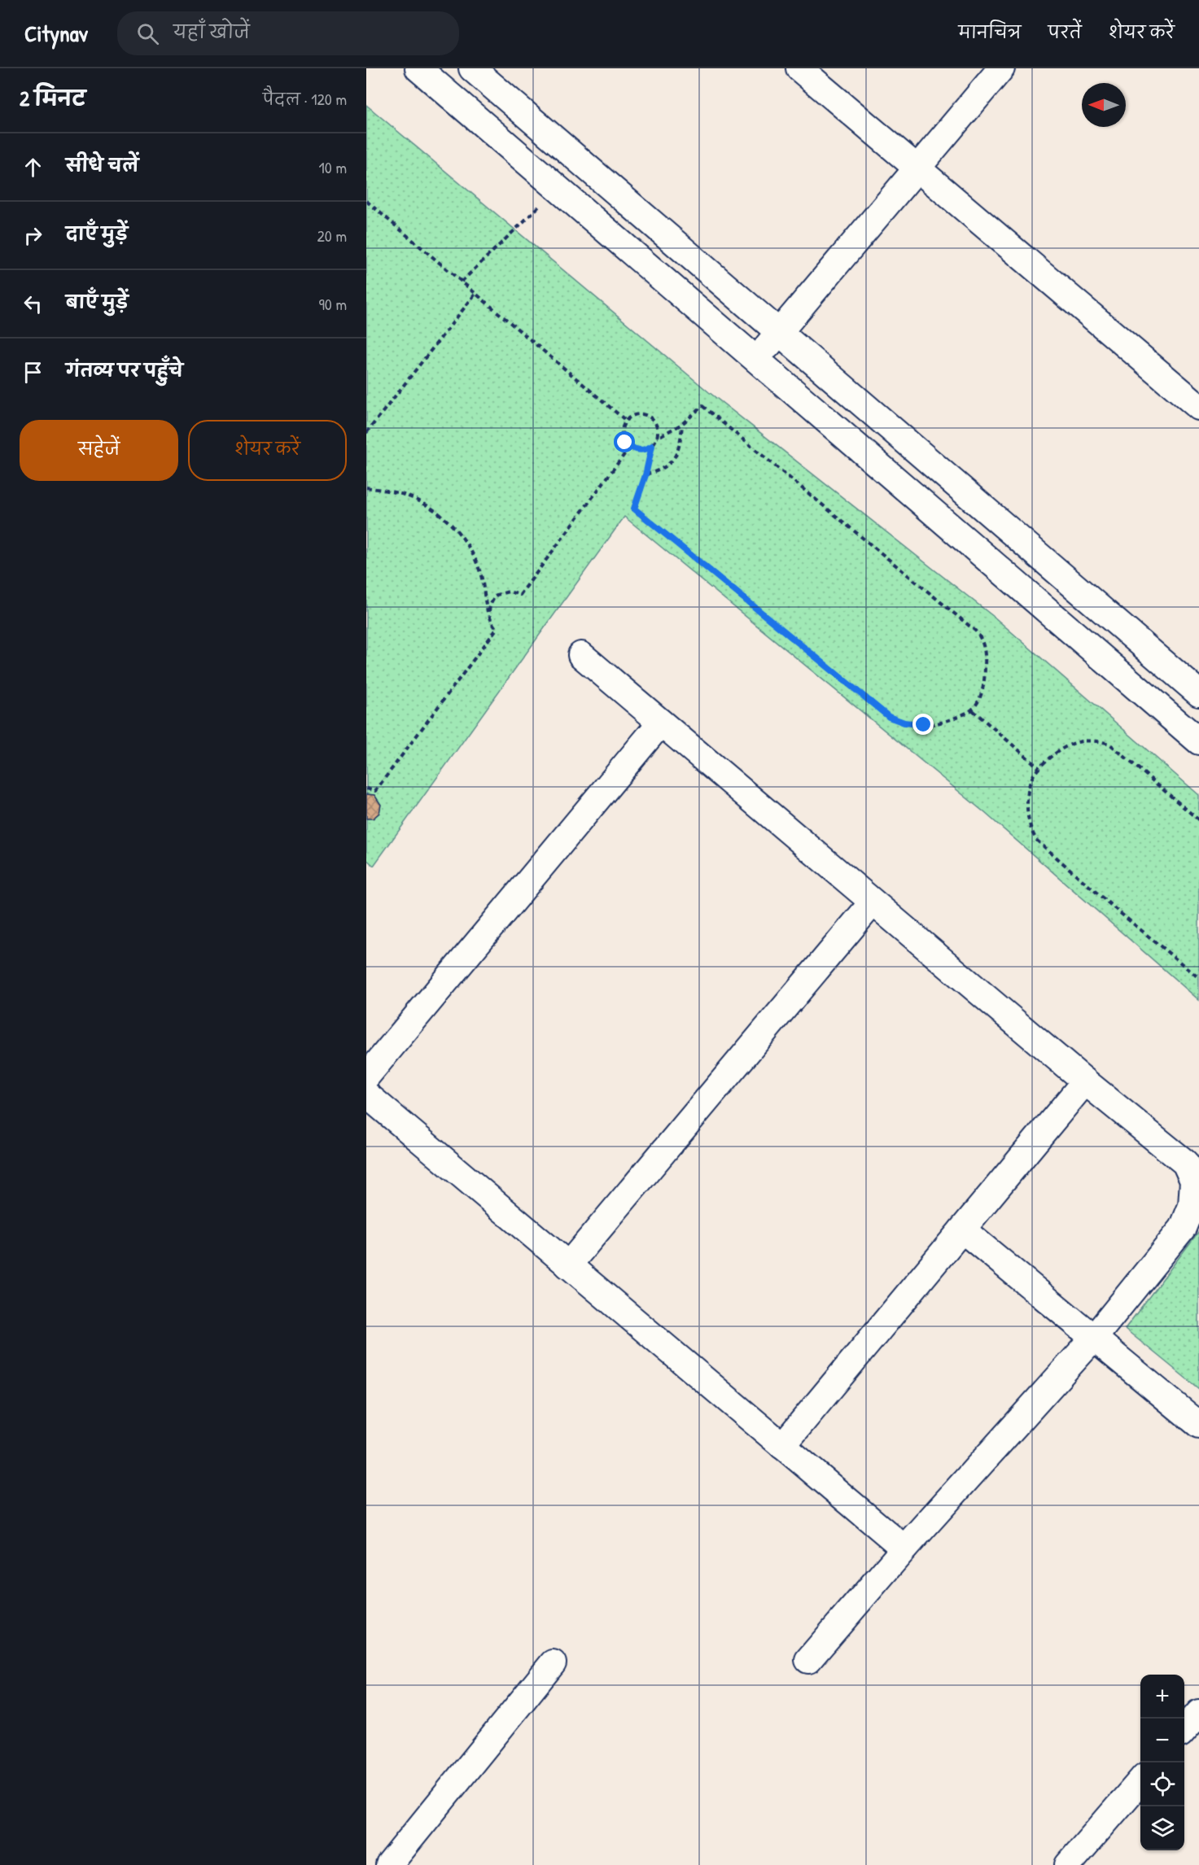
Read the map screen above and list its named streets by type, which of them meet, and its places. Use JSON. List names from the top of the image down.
{
  "north": "left",
  "page": {
    "header": "Citynav",
    "search": "यहाँ खोजें",
    "nav": ["मानचित्र", "परतें", "शेयर करें"],
    "heading": ["2 मिनट", "पैदल · 120 m"],
    "list": [
      ["सीधे चलें", "10 m"],
      ["दाएँ मुड़ें", "20 m"],
      ["बाएँ मुड़ें", "90 m"],
      "गंतव्य पर पहुँचे"
    ],
    "buttons": ["सहेजें", "शेयर करें"],
    "map_buttons": ["+", "−"]
  }
}
